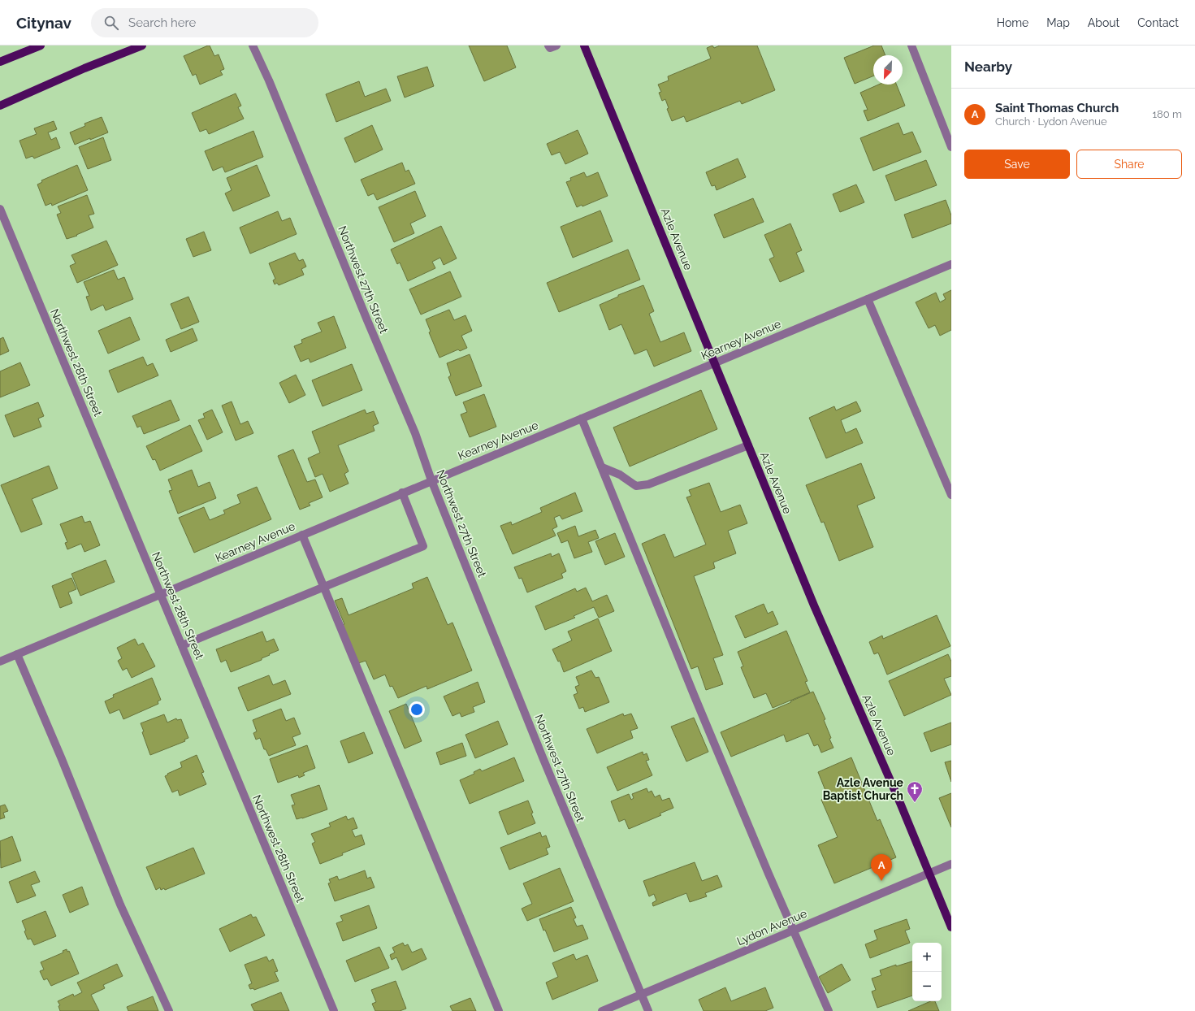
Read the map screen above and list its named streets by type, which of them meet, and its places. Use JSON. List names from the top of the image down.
{
  "streets": {
    "main road": ["Azle Avenue"],
    "street": [
      "Northwest 27th Street",
      "Kearney Avenue",
      "Northwest 28th Street",
      "Lydon Avenue"
    ]
  },
  "crossings": [
    ["Azle Avenue", "Kearney Avenue"],
    ["Azle Avenue", "Lydon Avenue"],
    ["Northwest 27th Street", "Kearney Avenue"],
    ["Northwest 27th Street", "Lydon Avenue"],
    ["Kearney Avenue", "Northwest 28th Street"]
  ],
  "places": {
    "church": ["Azle Avenue Baptist Church"]
  },
  "north": "bottom left",
  "page": {
    "header": "Citynav",
    "search": "Search here",
    "nav": [
      "Home",
      "Map",
      "About",
      "Contact"
    ],
    "heading": "Nearby",
    "list": [
      {
        "mark": "A",
        "name": "Saint Thomas Church",
        "note": "Church · Lydon Avenue",
        "value": "180 m"
      }
    ],
    "buttons": ["Save", "Share"],
    "pins": "A",
    "map_buttons": ["+", "−"]
  }
}
